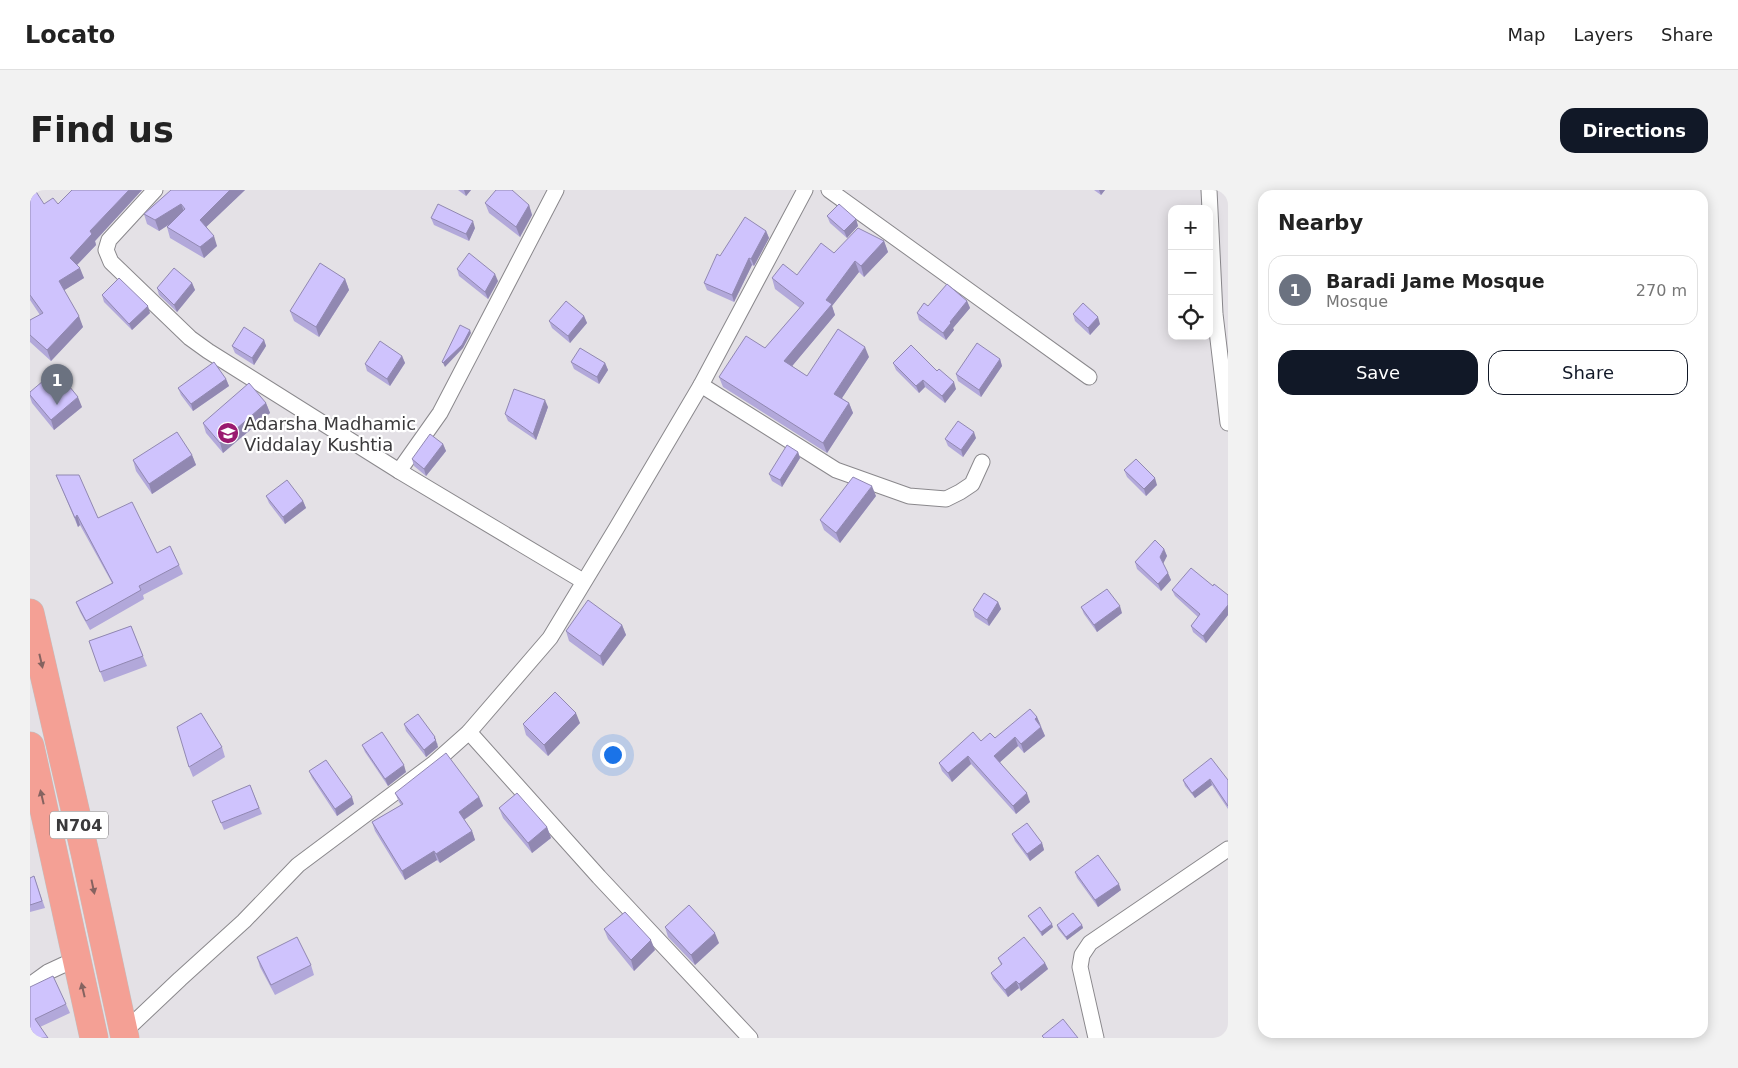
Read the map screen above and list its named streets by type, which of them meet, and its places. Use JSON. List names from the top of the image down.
{
  "streets": {
    "highway": ["N704"]
  },
  "places": {
    "school or university": ["Adarsha Madhamic Viddalay Kushtia"]
  },
  "page": {
    "header": "Locato",
    "nav": ["Map", "Layers", "Share"],
    "buttons": [
      "Directions",
      ["Save", "Share"]
    ],
    "title": "Find us",
    "heading": "Nearby",
    "map_buttons": ["+", "−"],
    "list": [
      {
        "mark": "1",
        "name": "Baradi Jame Mosque",
        "note": "Mosque",
        "value": "270 m"
      }
    ],
    "pins": "1"
  }
}
